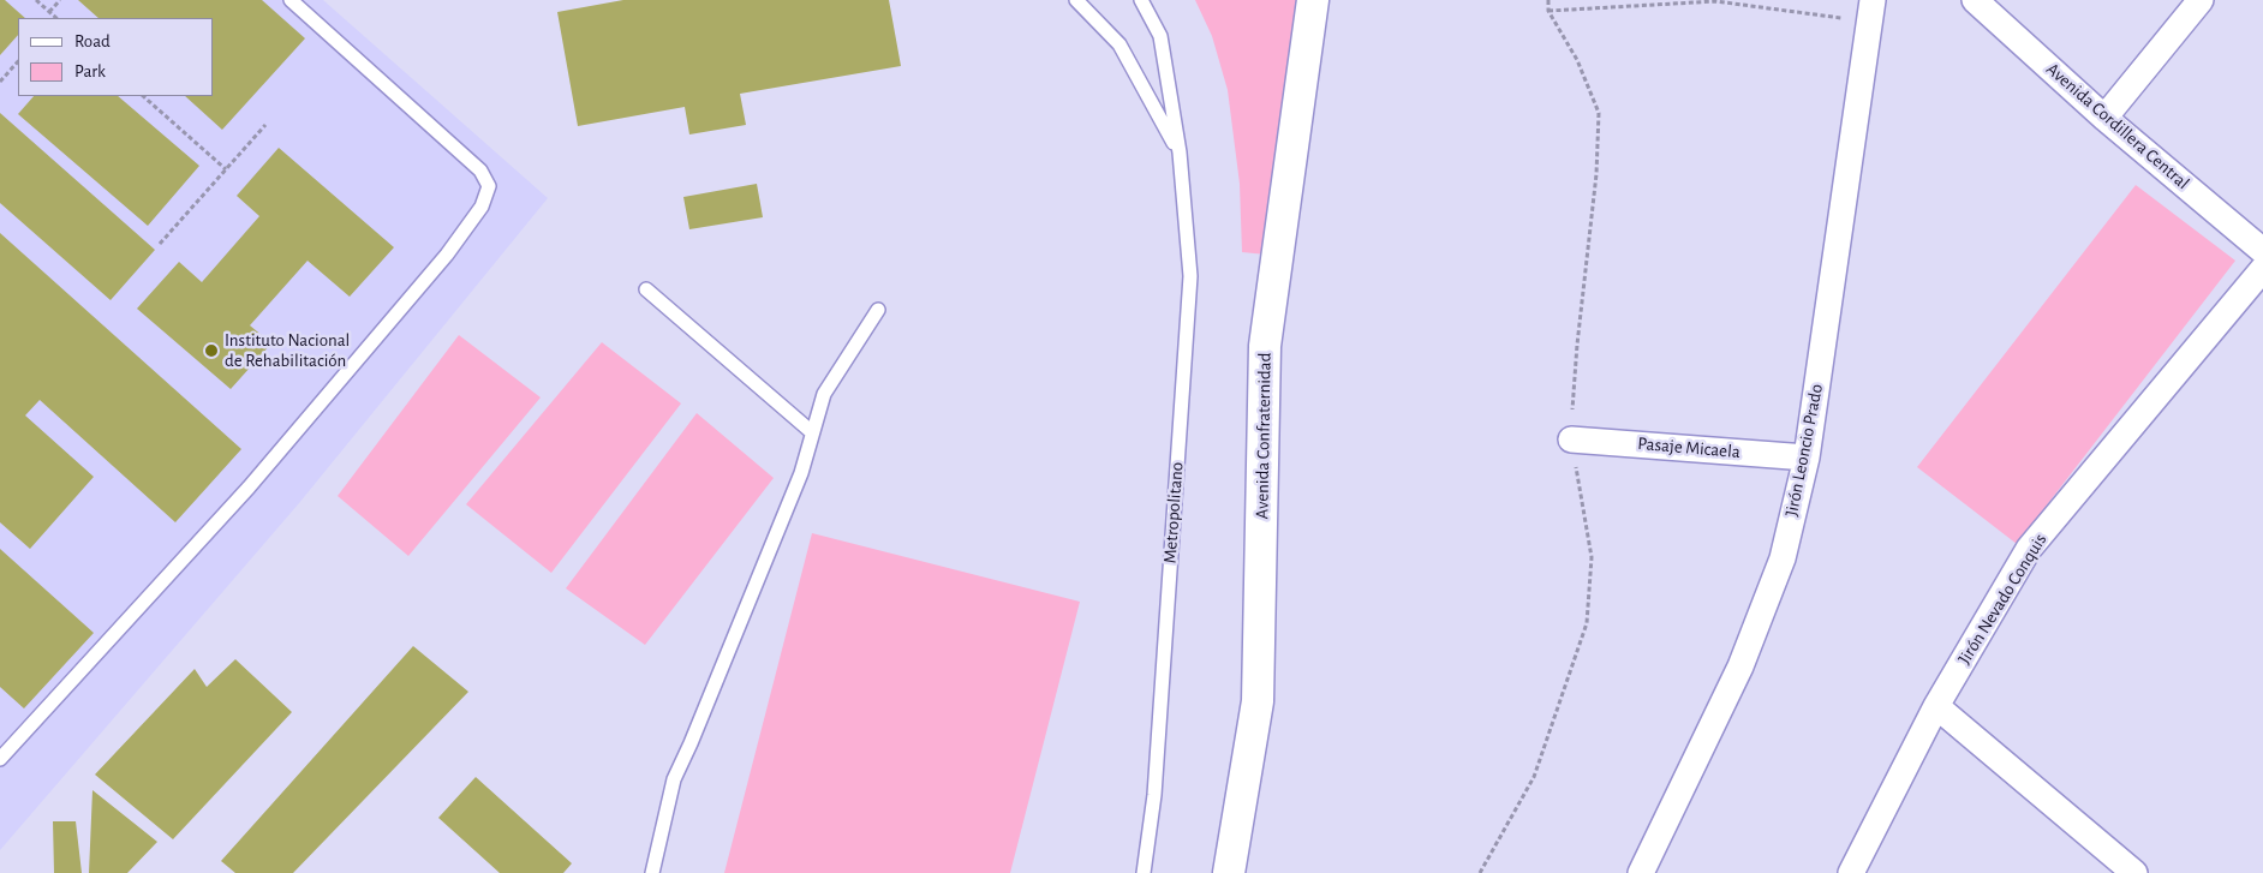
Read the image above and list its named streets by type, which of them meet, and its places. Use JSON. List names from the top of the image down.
{
  "streets": {
    "street": [
      "Avenida Cordillera Central",
      "Avenida Confraternidad",
      "Pasaje Micaela",
      "Jirón Leoncio Prado",
      "Jirón Nevado Conquis"
    ],
    "lane": ["Metropolitano"]
  },
  "crossings": [
    ["Pasaje Micaela", "Jirón Leoncio Prado"]
  ],
  "places": ["Instituto Nacional de Rehabilitación"],
  "legend": ["Road", "Park"]
}
